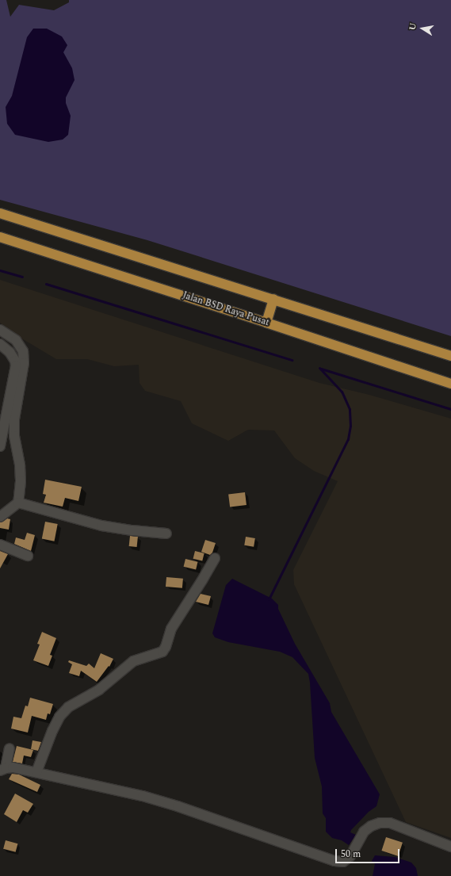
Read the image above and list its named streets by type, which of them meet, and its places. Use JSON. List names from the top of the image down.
{
  "streets": {
    "main road": ["Jalan BSD Raya Pusat"]
  },
  "scale_bar": "50 m",
  "north": "left"
}
